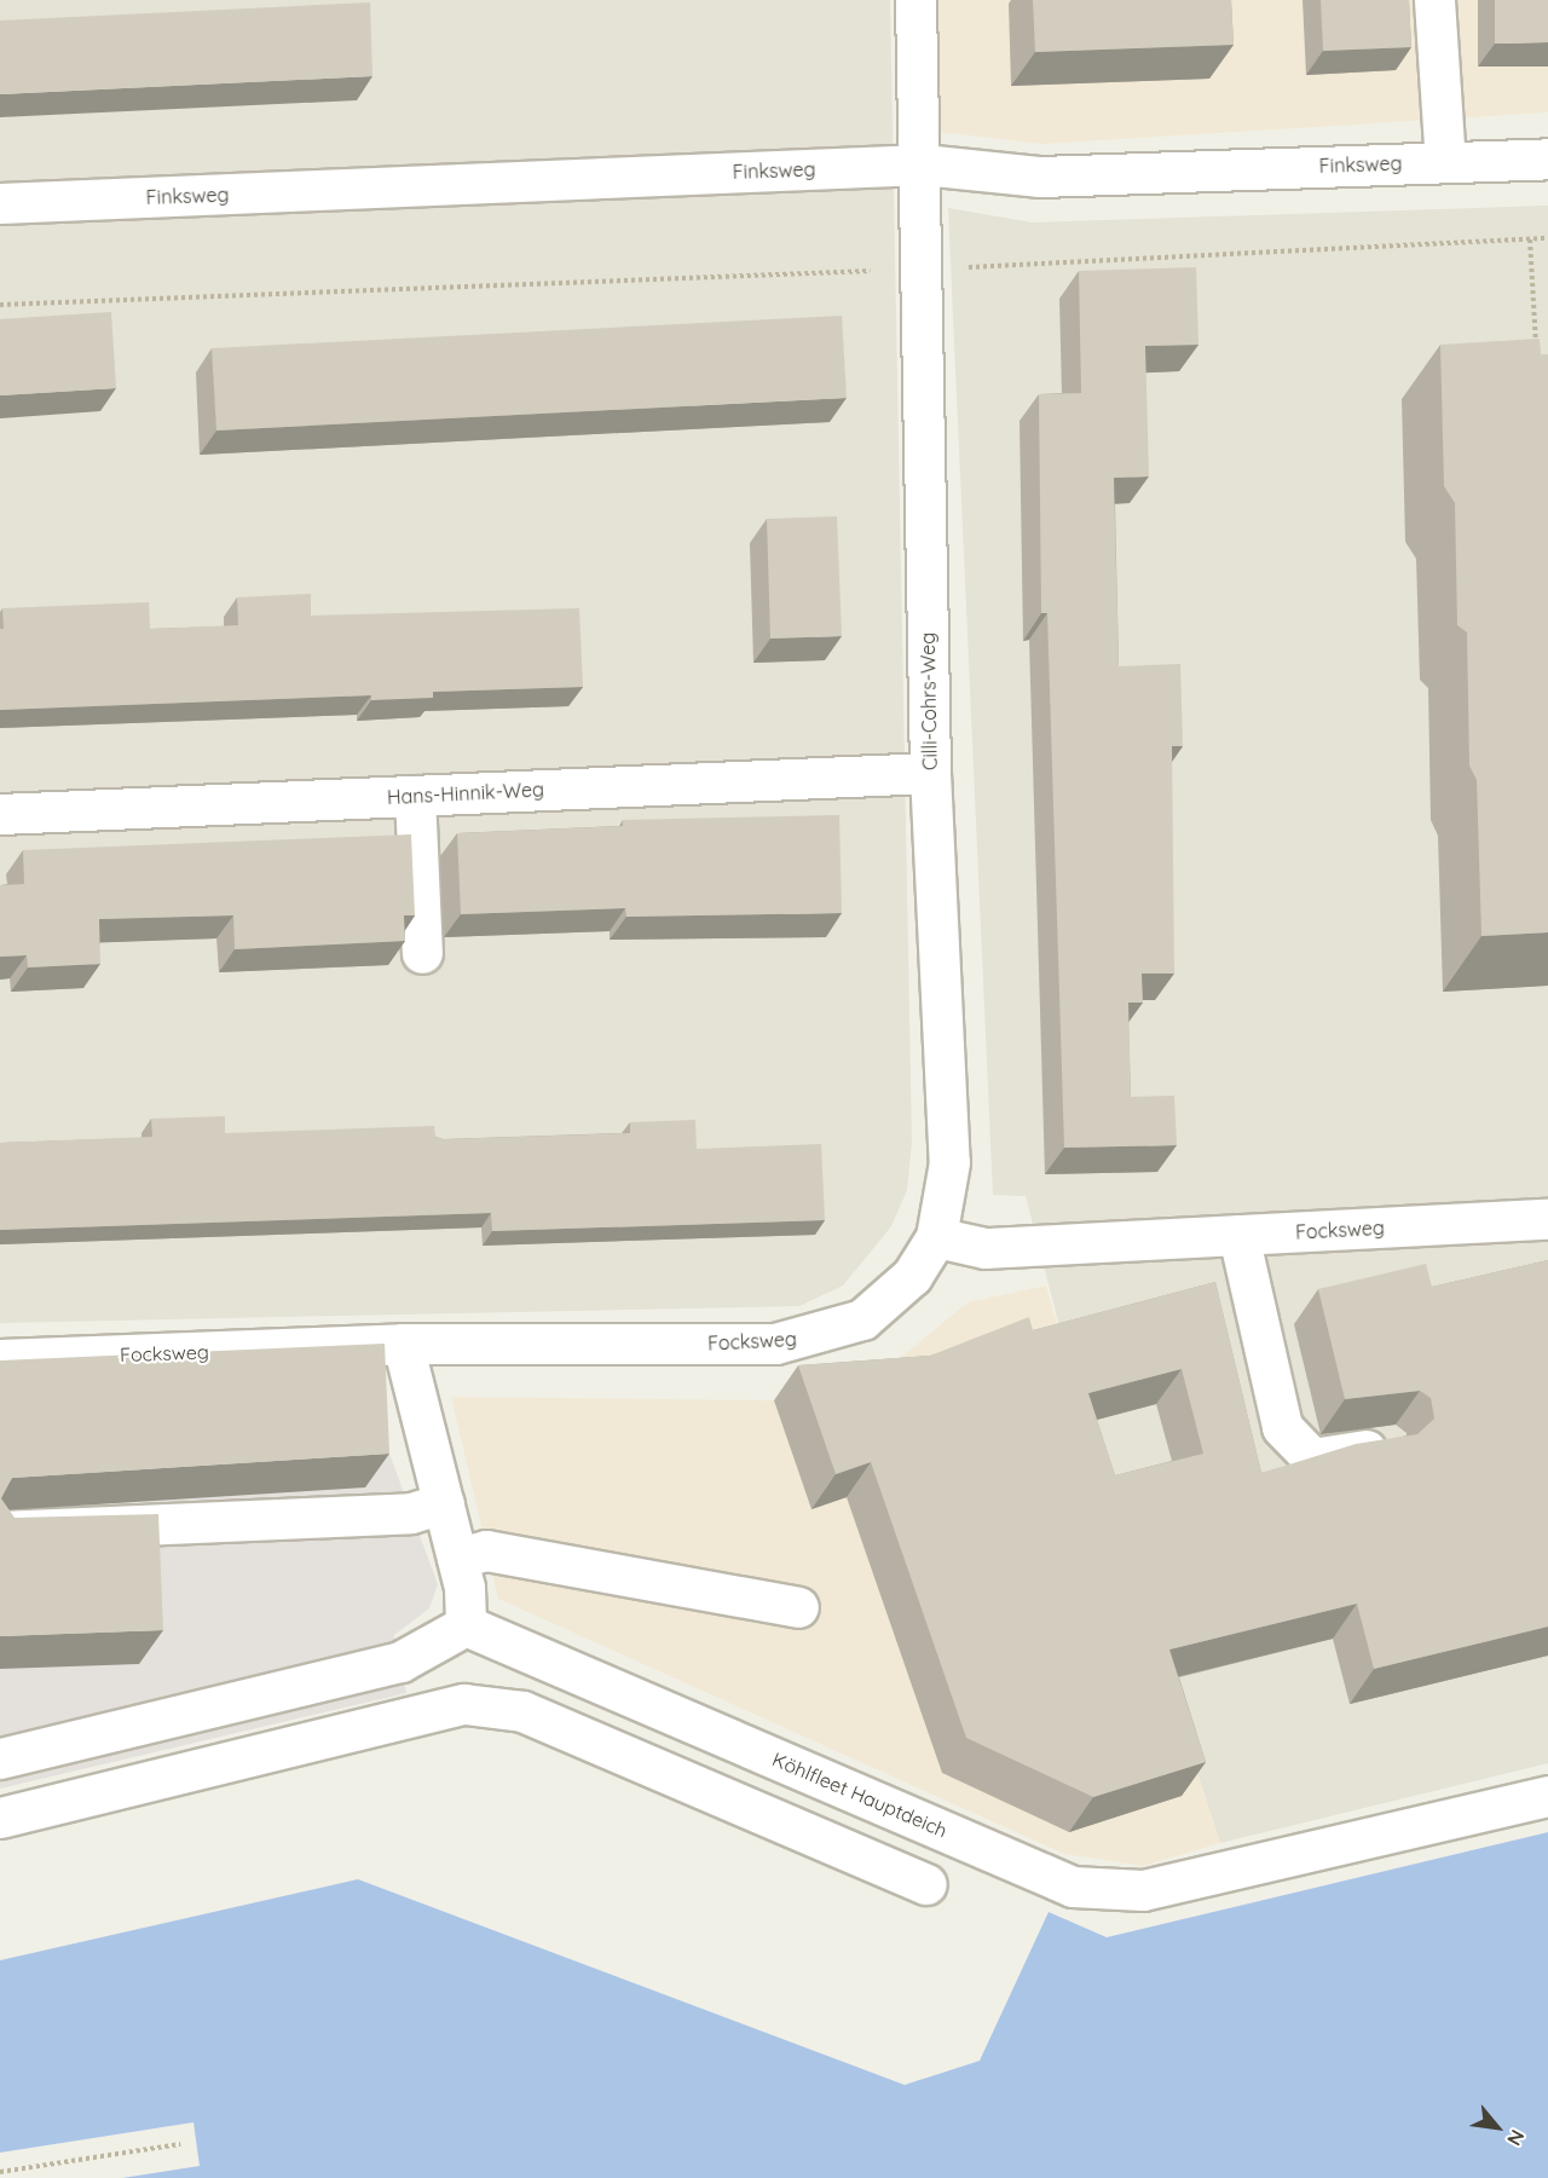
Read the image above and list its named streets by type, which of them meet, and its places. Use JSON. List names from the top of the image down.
{
  "streets": {
    "street": [
      "Finksweg",
      "Cilli-Cohrs-Weg",
      "Hans-Hinnik-Weg",
      "Focksweg",
      "Köhlfleet Hauptdeich"
    ]
  },
  "crossings": [
    ["Finksweg", "Cilli-Cohrs-Weg"],
    ["Cilli-Cohrs-Weg", "Hans-Hinnik-Weg"],
    ["Cilli-Cohrs-Weg", "Focksweg"]
  ],
  "north": "bottom right"
}
